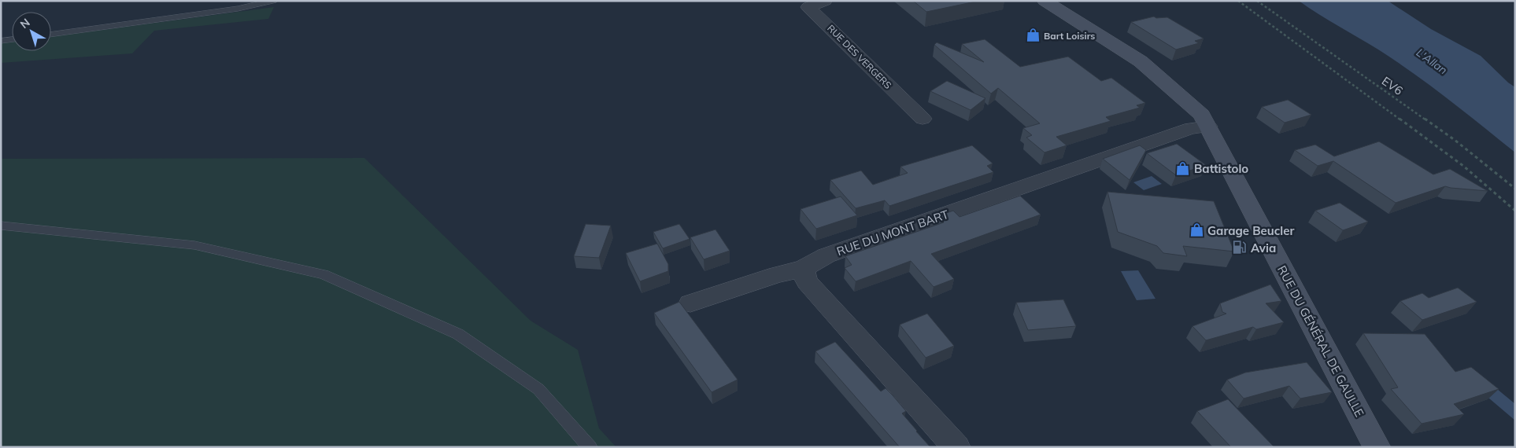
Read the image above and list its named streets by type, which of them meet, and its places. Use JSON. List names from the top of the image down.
{
  "streets": {
    "main road": ["RUE DU GÉNÉRAL DE GAULLE"],
    "street": ["RUE DES VERGERS", "RUE DU MONT BART"],
    "path": ["EV6"]
  },
  "crossings": [
    ["RUE DU MONT BART", "RUE DU GÉNÉRAL DE GAULLE"]
  ],
  "water": ["L'Allan"],
  "places": {
    "shop": ["Bart Loisirs", "Battistolo", "Garage Beucler"],
    "fuel station": ["Avia"]
  },
  "north": "top left"
}
